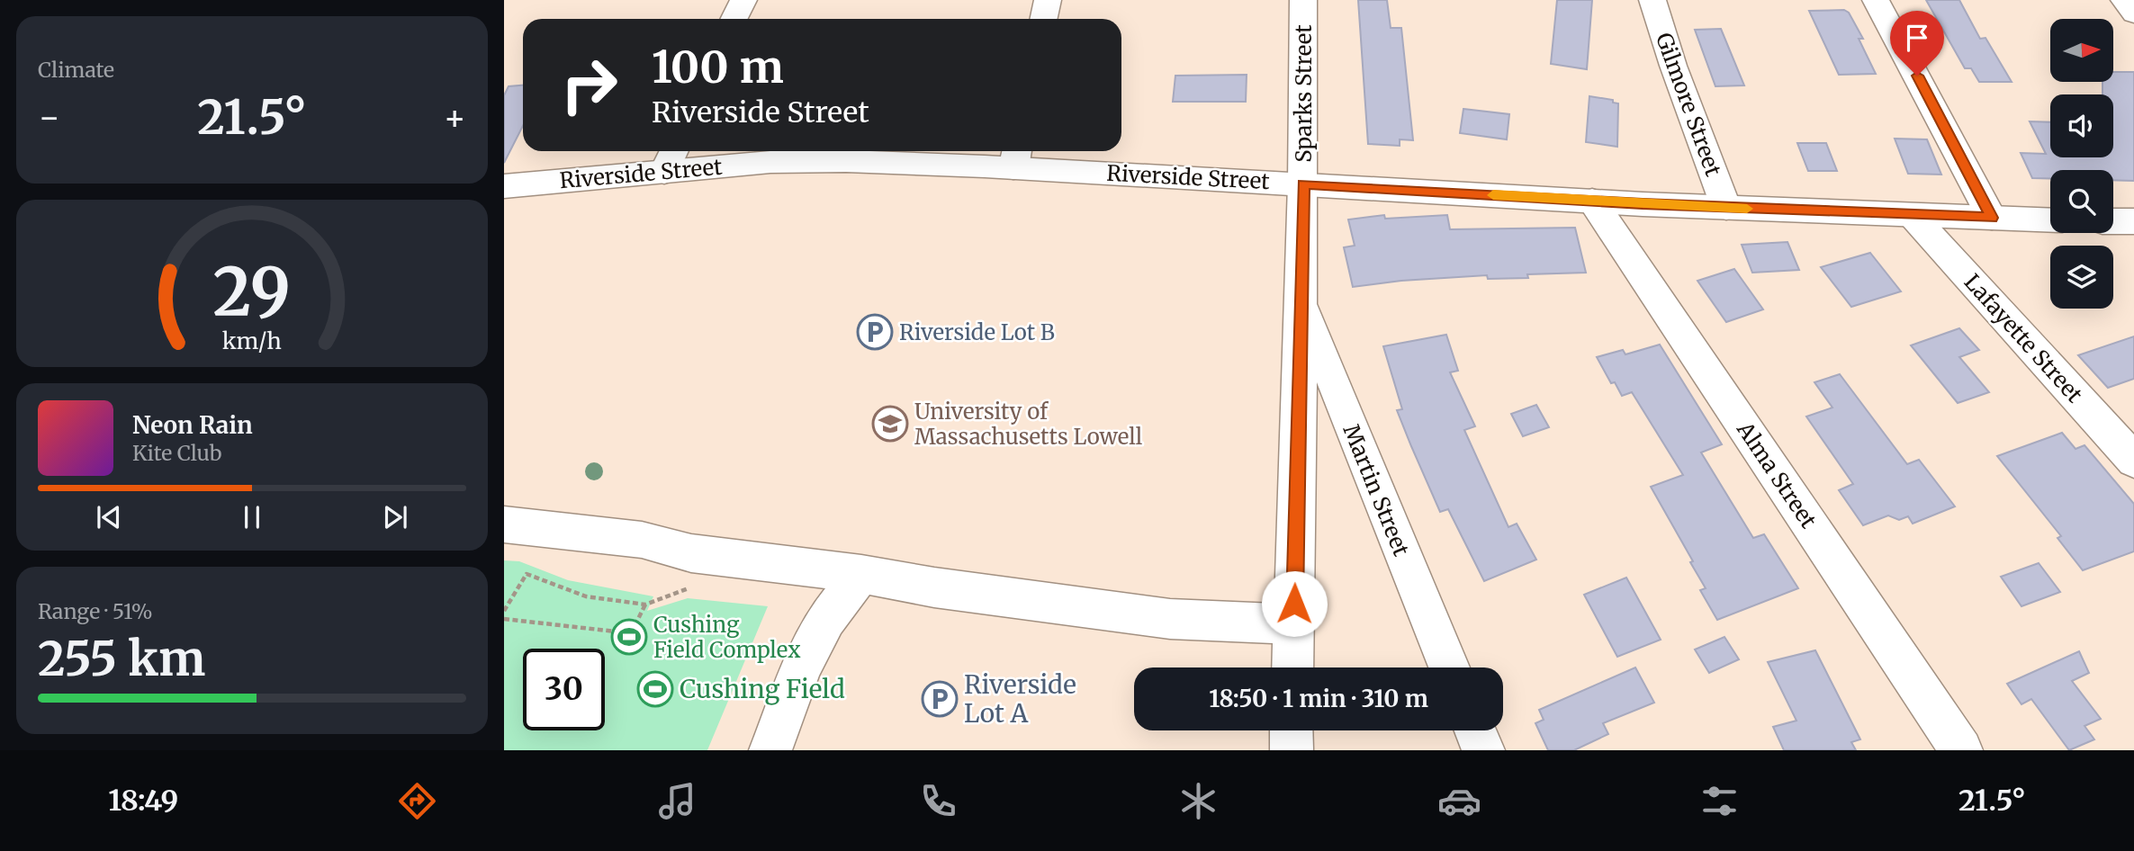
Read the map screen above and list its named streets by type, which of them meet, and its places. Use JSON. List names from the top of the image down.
{
  "streets": {
    "street": [
      "Sparks Street",
      "Gilmore Street",
      "Riverside Street",
      "Lafayette Street",
      "Alma Street",
      "Martin Street"
    ]
  },
  "crossings": [
    ["Sparks Street", "Riverside Street"],
    ["Sparks Street", "Martin Street"],
    ["Gilmore Street", "Riverside Street"],
    ["Riverside Street", "Lafayette Street"],
    ["Riverside Street", "Alma Street"]
  ],
  "places": {
    "parking": ["Riverside Lot B", "Riverside Lot A"],
    "school or university": ["University of Massachusetts Lowell"],
    "sports": ["Cushing Field Complex", "Cushing Field"]
  },
  "north": "right",
  "page": {
    "tile": [
      "Climate",
      ["Range · 51%", "255 km"]
    ],
    "turn": ["100 m", "Riverside Street"],
    "heat": ["−", "21.5°", "+"],
    "song": ["Neon Rain", "Kite Club"],
    "limit": "30",
    "trip": "18:50 · 1 min · 310 m",
    "tabs": ["18:49", "21.5°"],
    "gauge": ["29", "km/h"]
  }
}
